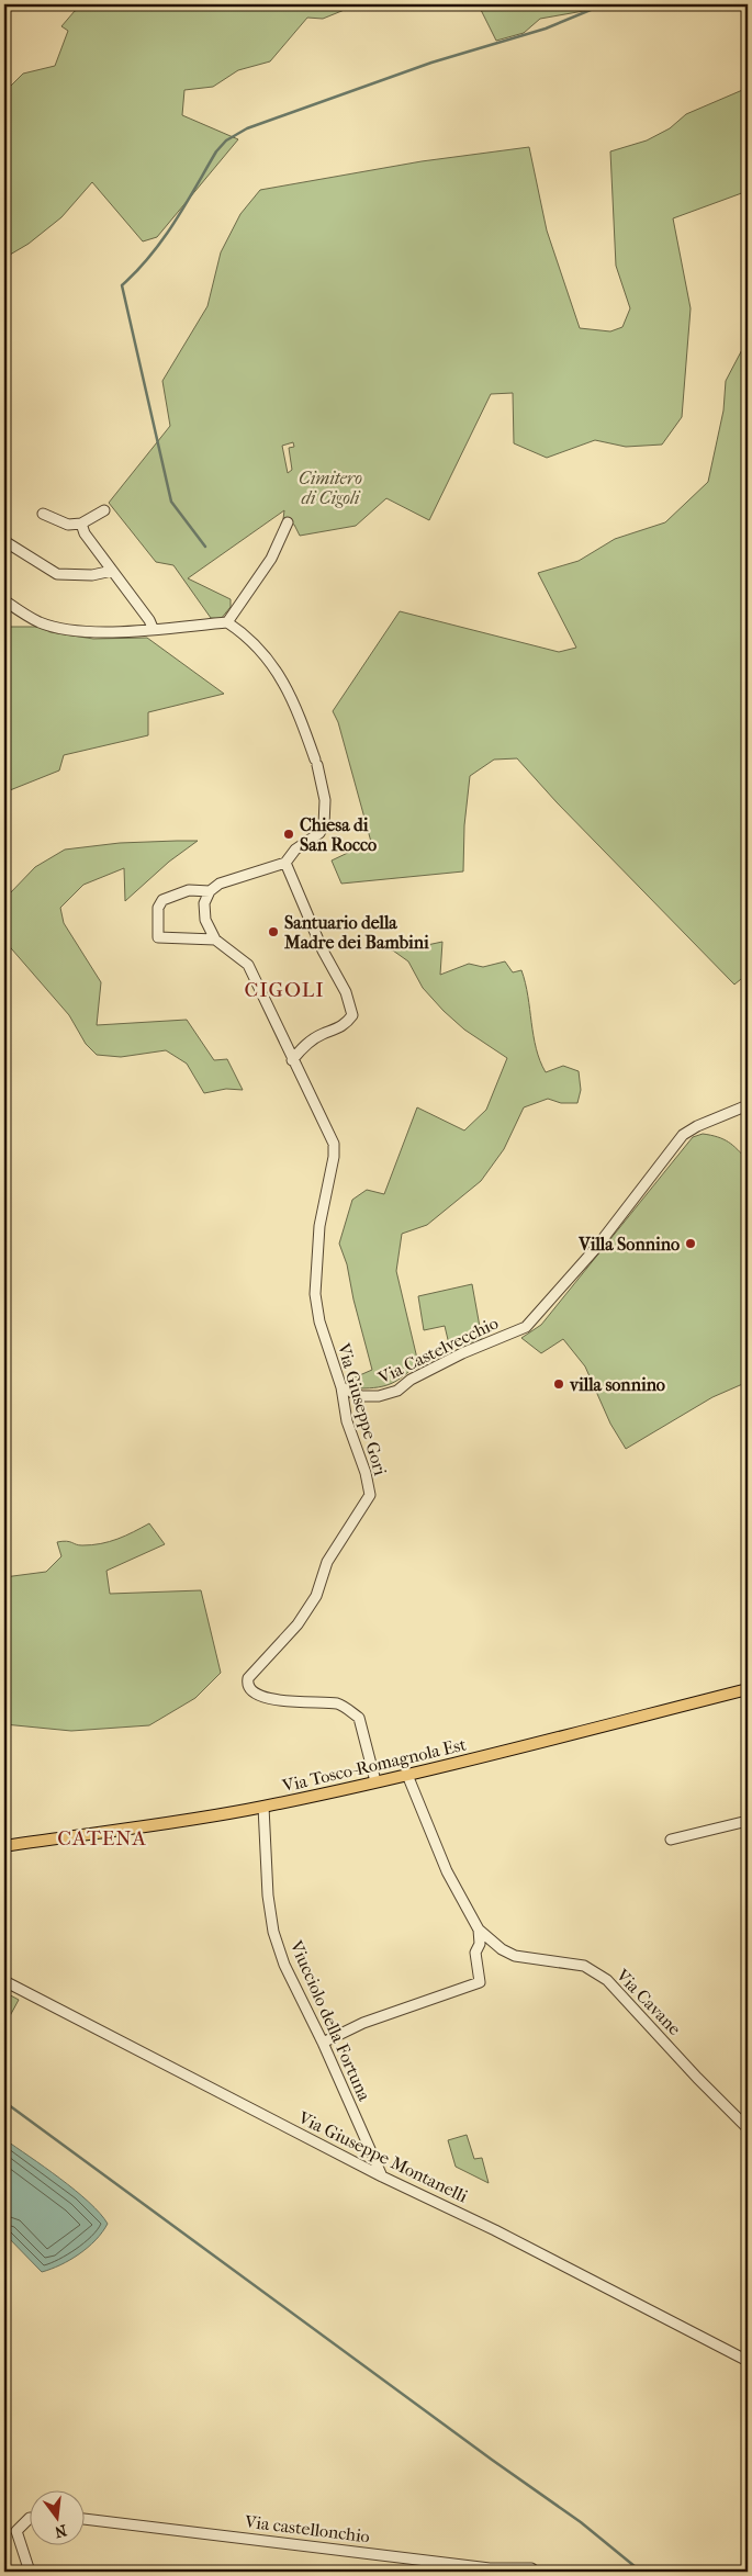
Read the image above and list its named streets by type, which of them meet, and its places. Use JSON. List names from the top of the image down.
{
  "streets": {
    "main road": ["Via Tosco-Romagnola Est"],
    "street": [
      "Via Castelvecchio",
      "Via Giuseppe Gori",
      "Via Cavane",
      "Viucciolo della Fortuna",
      "Via Giuseppe Montanelli",
      "Via castellonchio"
    ]
  },
  "crossings": [
    ["Via Castelvecchio", "Via Giuseppe Gori"],
    ["Via Giuseppe Gori", "Via Tosco-Romagnola Est"],
    ["Via Tosco-Romagnola Est", "Via Cavane"],
    ["Via Tosco-Romagnola Est", "Viucciolo della Fortuna"],
    ["Viucciolo della Fortuna", "Via Giuseppe Montanelli"]
  ],
  "districts": ["CIGOLI", "CATENA"],
  "parks": ["Cimitero di Cigoli"],
  "places": [
    "Chiesa di San Rocco",
    "Santuario della Madre dei Bambini",
    "Villa Sonnino",
    "villa sonnino"
  ],
  "north": "bottom"
}
